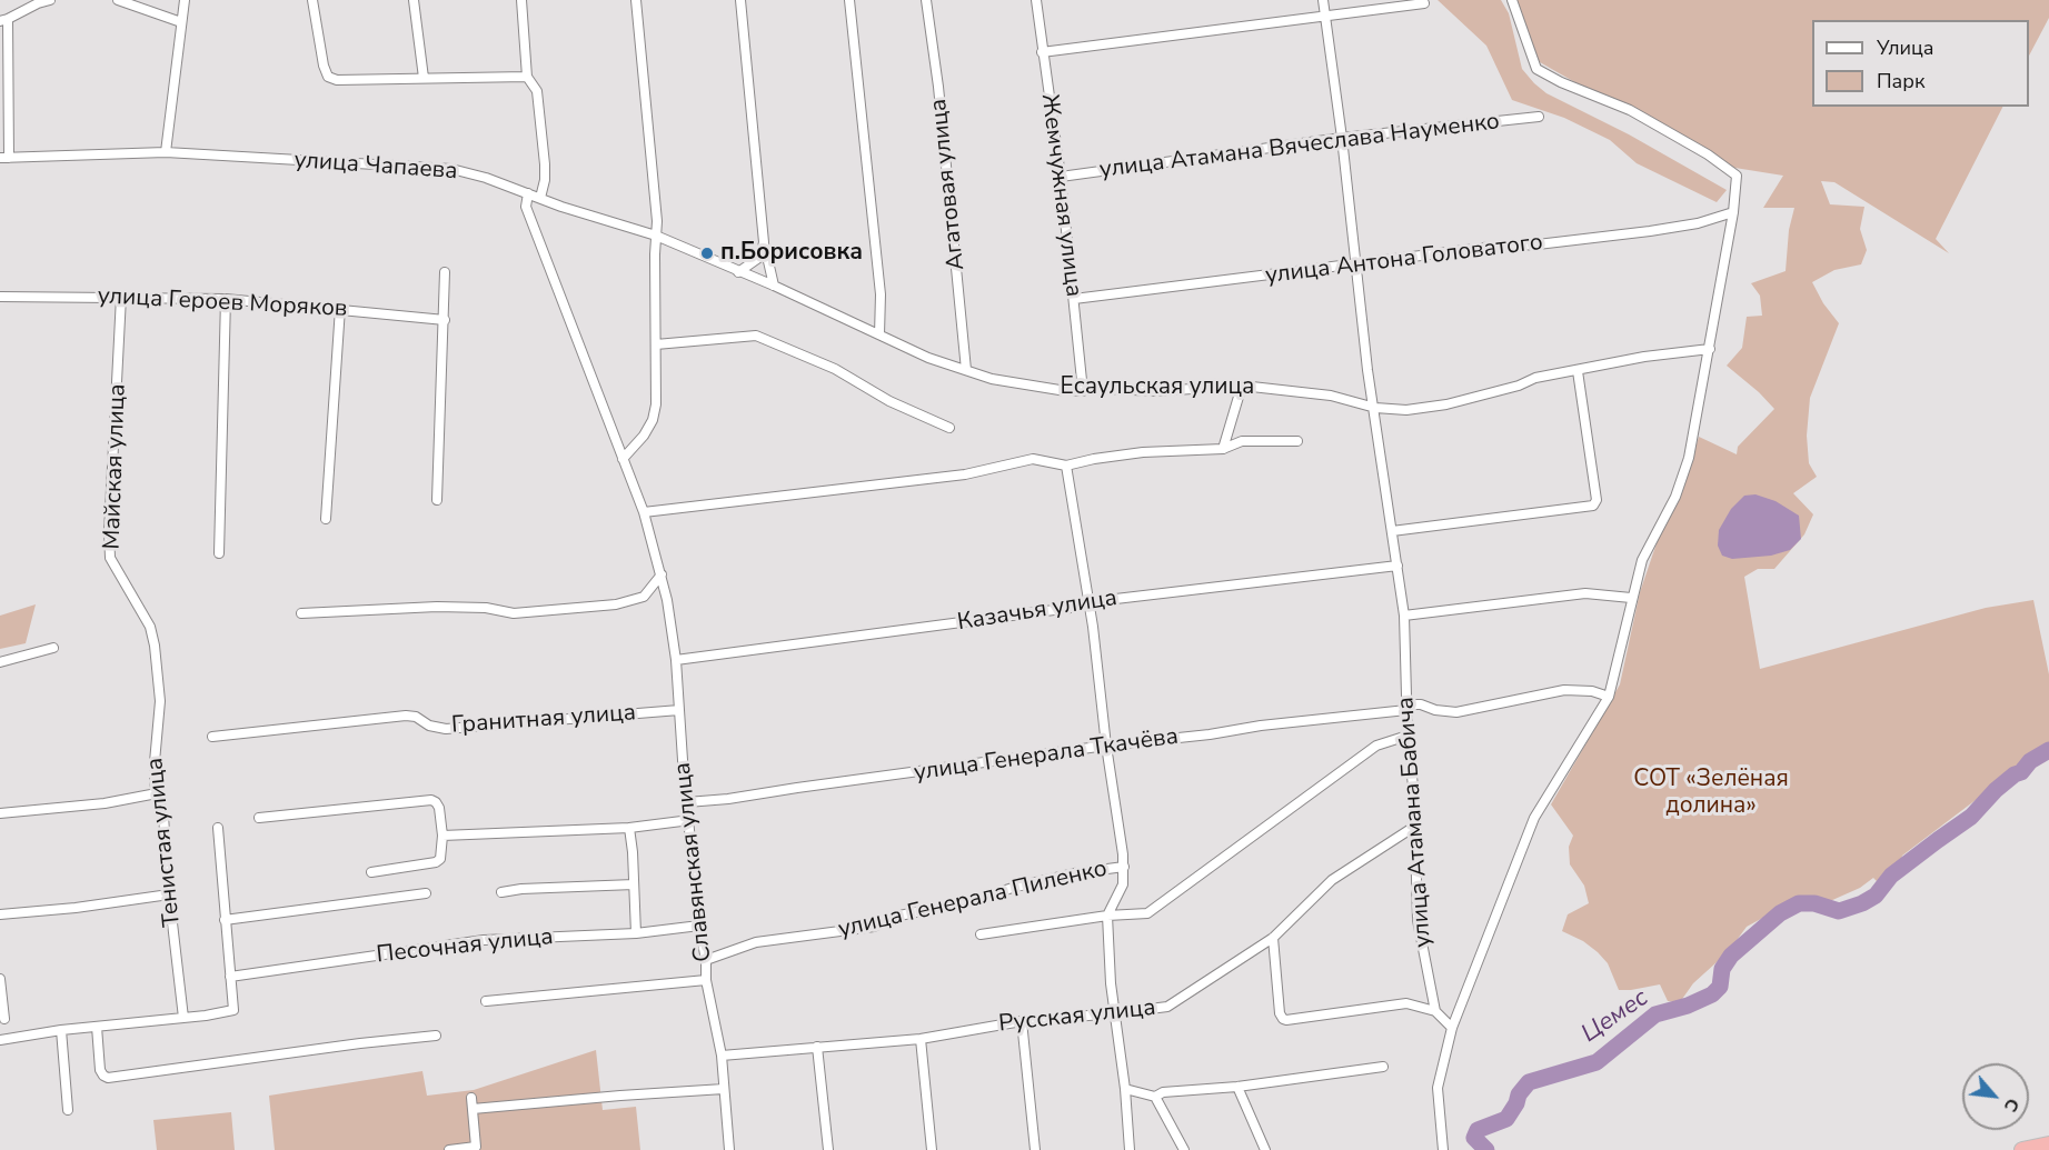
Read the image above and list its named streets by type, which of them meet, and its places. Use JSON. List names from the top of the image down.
{
  "streets": {
    "street": [
      "улица Атамана Вячеслава Науменко",
      "улица Чапаева",
      "Агатовая улица",
      "Жемчужная улица",
      "улица Антона Головатого",
      "улица Героев Моряков",
      "Есаульская улица",
      "Майская улица",
      "Казачья улица",
      "Гранитная улица",
      "улица Генерала Ткачёва",
      "улица Атамана Бабича",
      "Тенистая улица",
      "Славянская улица",
      "улица Генерала Пиленко",
      "Песочная улица",
      "Русская улица"
    ]
  },
  "crossings": [
    ["улица Атамана Вячеслава Науменко", "Жемчужная улица"],
    ["улица Атамана Вячеслава Науменко", "улица Атамана Бабича"],
    ["улица Чапаева", "Есаульская улица"],
    ["Агатовая улица", "Есаульская улица"],
    ["Жемчужная улица", "улица Антона Головатого"],
    ["Жемчужная улица", "Есаульская улица"],
    ["улица Антона Головатого", "улица Атамана Бабича"],
    ["улица Героев Моряков", "Майская улица"],
    ["Есаульская улица", "улица Атамана Бабича"],
    ["Майская улица", "Тенистая улица"],
    ["Казачья улица", "улица Атамана Бабича"],
    ["Казачья улица", "Славянская улица"],
    ["Гранитная улица", "Славянская улица"],
    ["улица Генерала Ткачёва", "улица Атамана Бабича"],
    ["улица Генерала Ткачёва", "Славянская улица"],
    ["улица Атамана Бабича", "улица Генерала Пиленко"],
    ["улица Атамана Бабича", "Русская улица"],
    ["Славянская улица", "улица Генерала Пиленко"],
    ["Славянская улица", "Песочная улица"],
    ["Славянская улица", "Русская улица"]
  ],
  "water": ["Цемес"],
  "parks": ["СОТ «Зелёная долина»"],
  "places": ["п.Борисовка"],
  "legend": ["Улица", "Парк"],
  "north": "bottom right"
}
